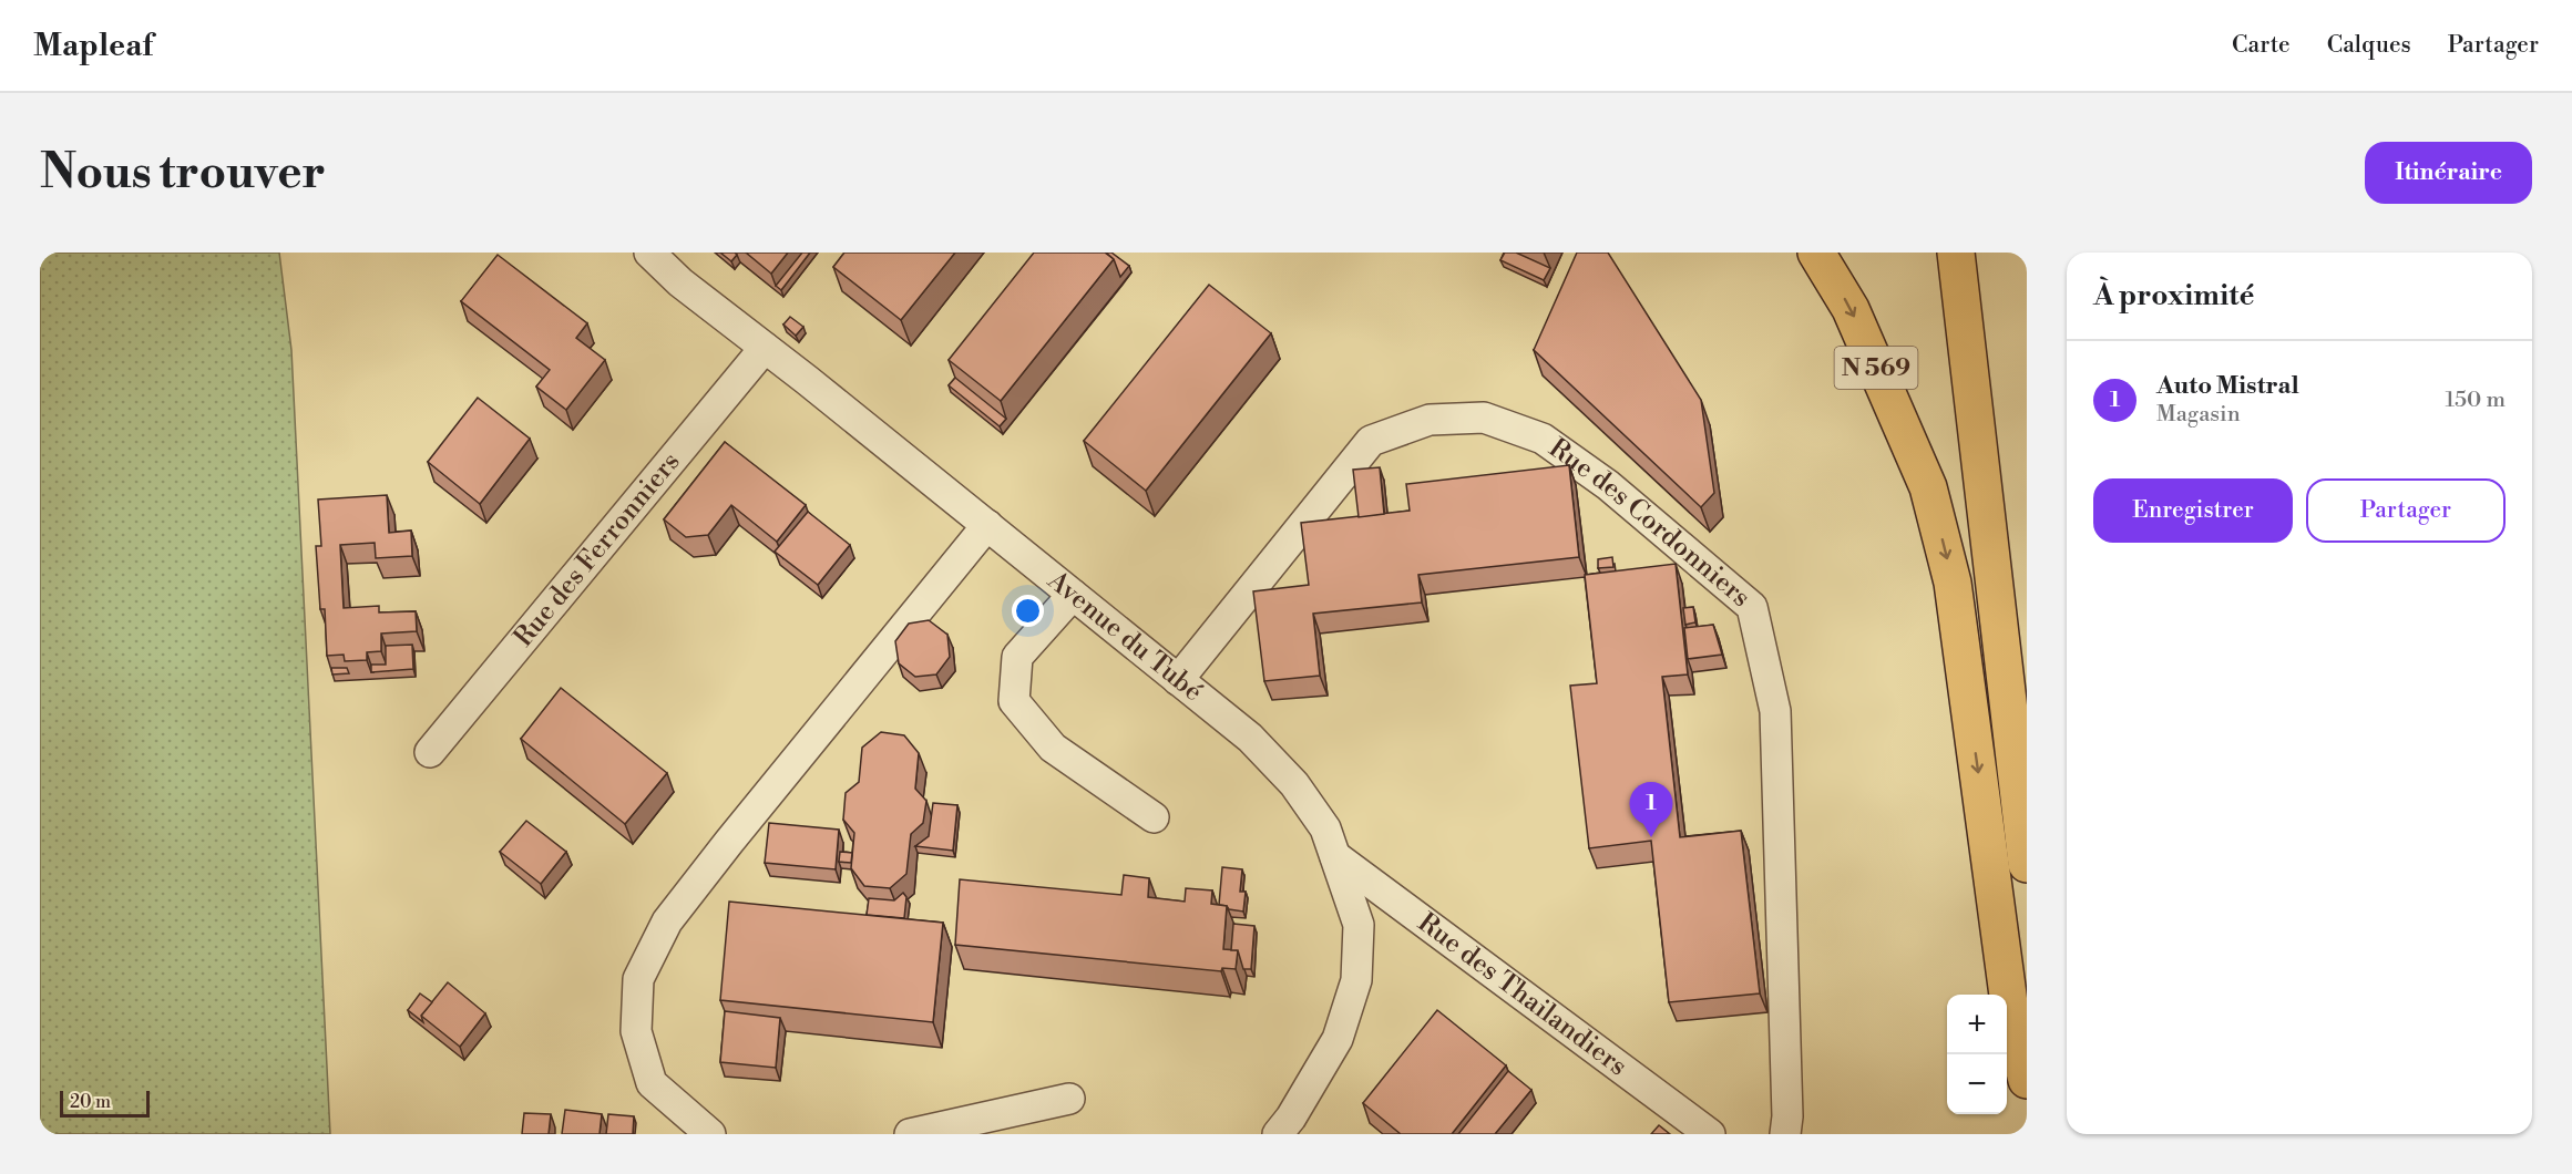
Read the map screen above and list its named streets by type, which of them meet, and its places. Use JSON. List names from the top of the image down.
{
  "streets": {
    "main road": ["N 569"],
    "street": [
      "Rue des Cordonniers",
      "Rue des Ferronniers",
      "Avenue du Tubé",
      "Rue des Thailandiers"
    ]
  },
  "crossings": [
    ["Rue des Cordonniers", "Avenue du Tubé"],
    ["Rue des Ferronniers", "Avenue du Tubé"],
    ["Avenue du Tubé", "Rue des Thailandiers"]
  ],
  "scale_bar": "20 m",
  "page": {
    "header": "Mapleaf",
    "nav": ["Carte", "Calques", "Partager"],
    "buttons": [
      "Itinéraire",
      ["Enregistrer", "Partager"]
    ],
    "title": "Nous trouver",
    "heading": "À proximité",
    "list": [
      {
        "mark": "1",
        "name": "Auto Mistral",
        "note": "Magasin",
        "value": "150 m"
      }
    ],
    "pins": "1",
    "map_buttons": ["+", "−"],
    "scale": "20 m"
  }
}
